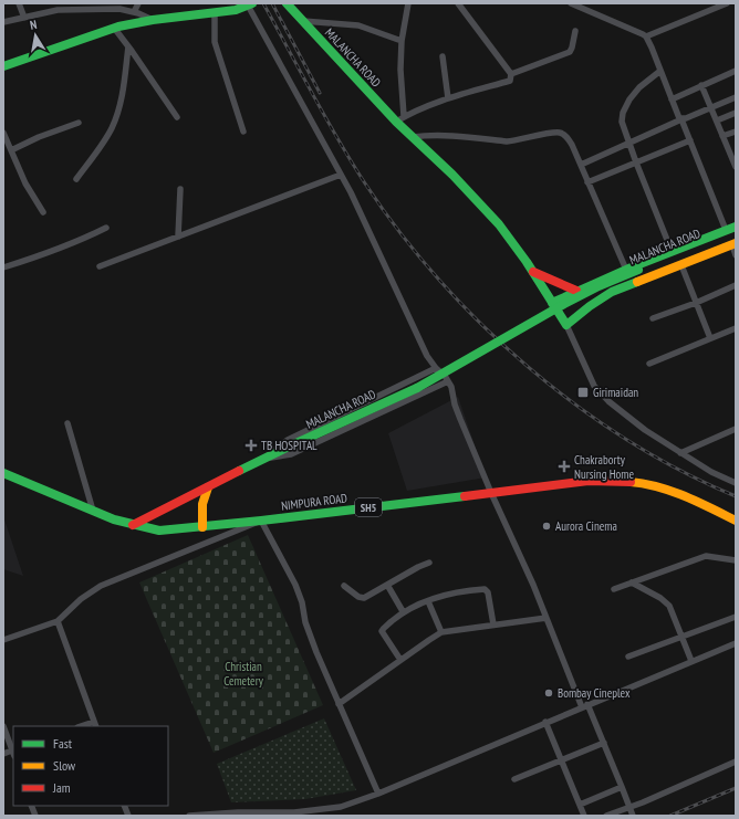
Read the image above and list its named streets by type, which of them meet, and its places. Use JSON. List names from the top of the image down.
{
  "streets": {
    "main road": ["MALANCHA ROAD", "NIMPURA ROAD", "SH5"]
  },
  "crossings": [
    ["MALANCHA ROAD", "NIMPURA ROAD"]
  ],
  "parks": ["Christian Cemetery"],
  "places": {
    "transit": ["Girimaidan"],
    "health": ["TB HOSPITAL", "Chakraborty Nursing Home"],
    "other": ["Aurora Cinema", "Bombay Cineplex"]
  },
  "legend": ["Fast", "Slow", "Jam"],
  "north": "top"
}
